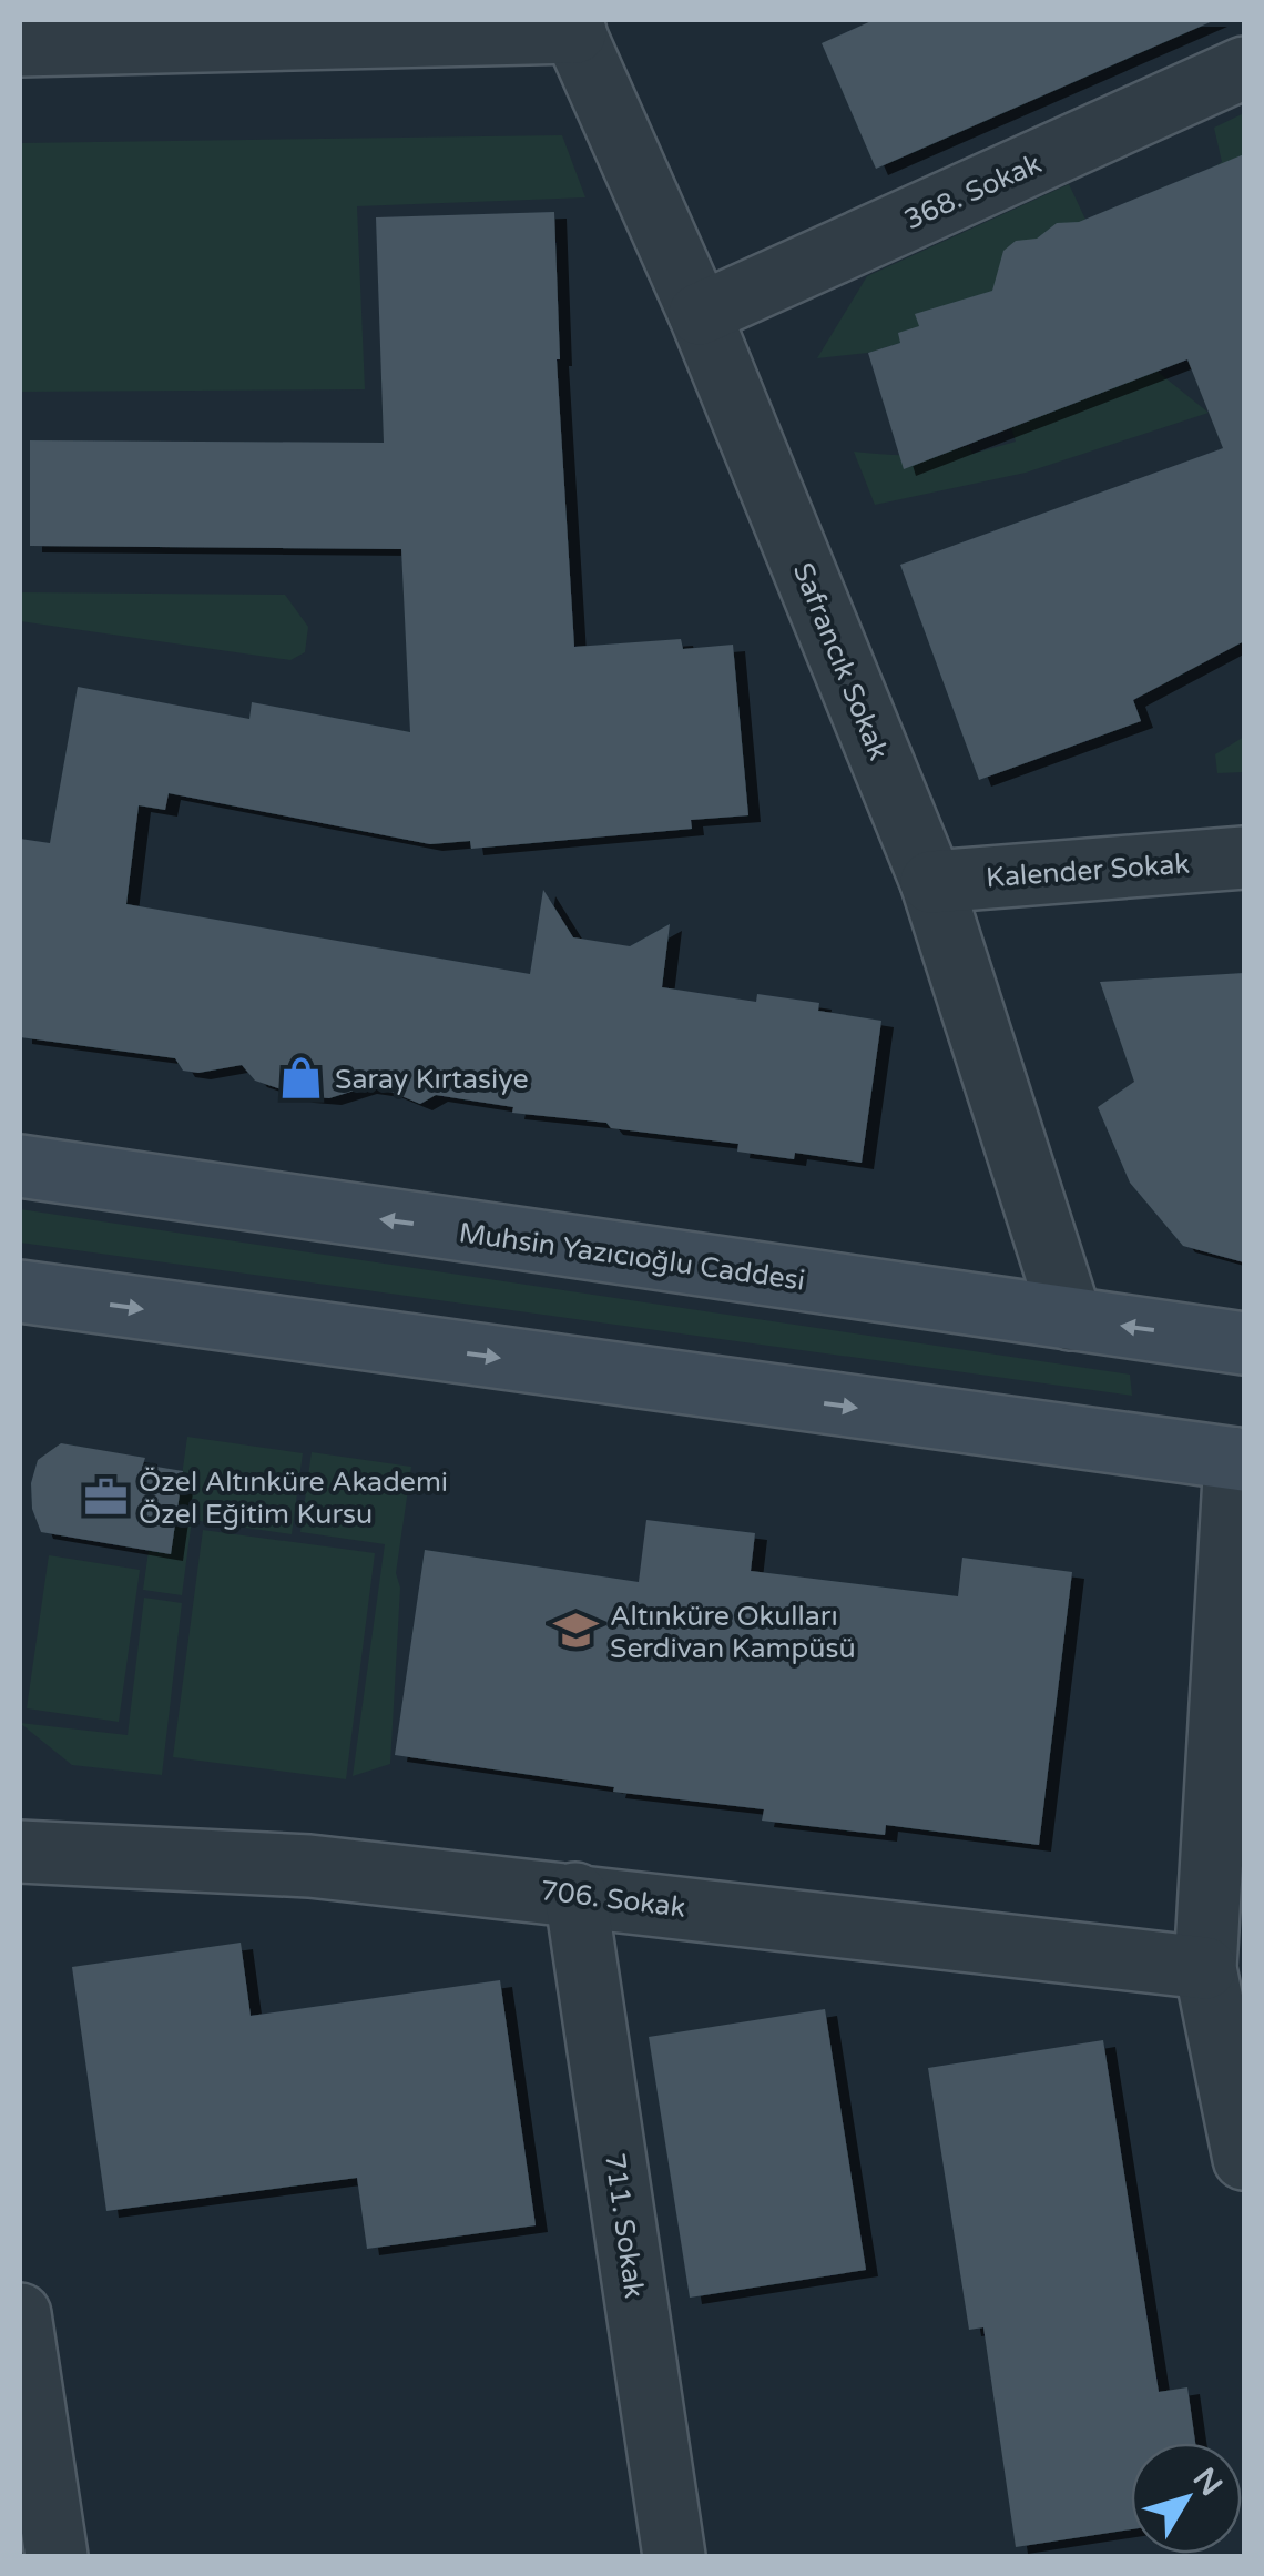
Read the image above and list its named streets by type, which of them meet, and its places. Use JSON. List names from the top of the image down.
{
  "streets": {
    "main road": ["Muhsin Yazıcıoğlu Caddesi"],
    "street": [
      "368. Sokak",
      "Safrancık Sokak",
      "Kalender Sokak",
      "706. Sokak",
      "711. Sokak"
    ]
  },
  "crossings": [
    ["368. Sokak", "Safrancık Sokak"],
    ["Safrancık Sokak", "Kalender Sokak"],
    ["Safrancık Sokak", "Muhsin Yazıcıoğlu Caddesi"],
    ["706. Sokak", "711. Sokak"]
  ],
  "places": {
    "shop": ["Saray Kırtasiye"],
    "office": ["Özel Altınküre Akademi Özel Eğitim Kursu"],
    "school or university": ["Altınküre Okulları Serdivan Kampüsü"]
  },
  "north": "top right"
}
